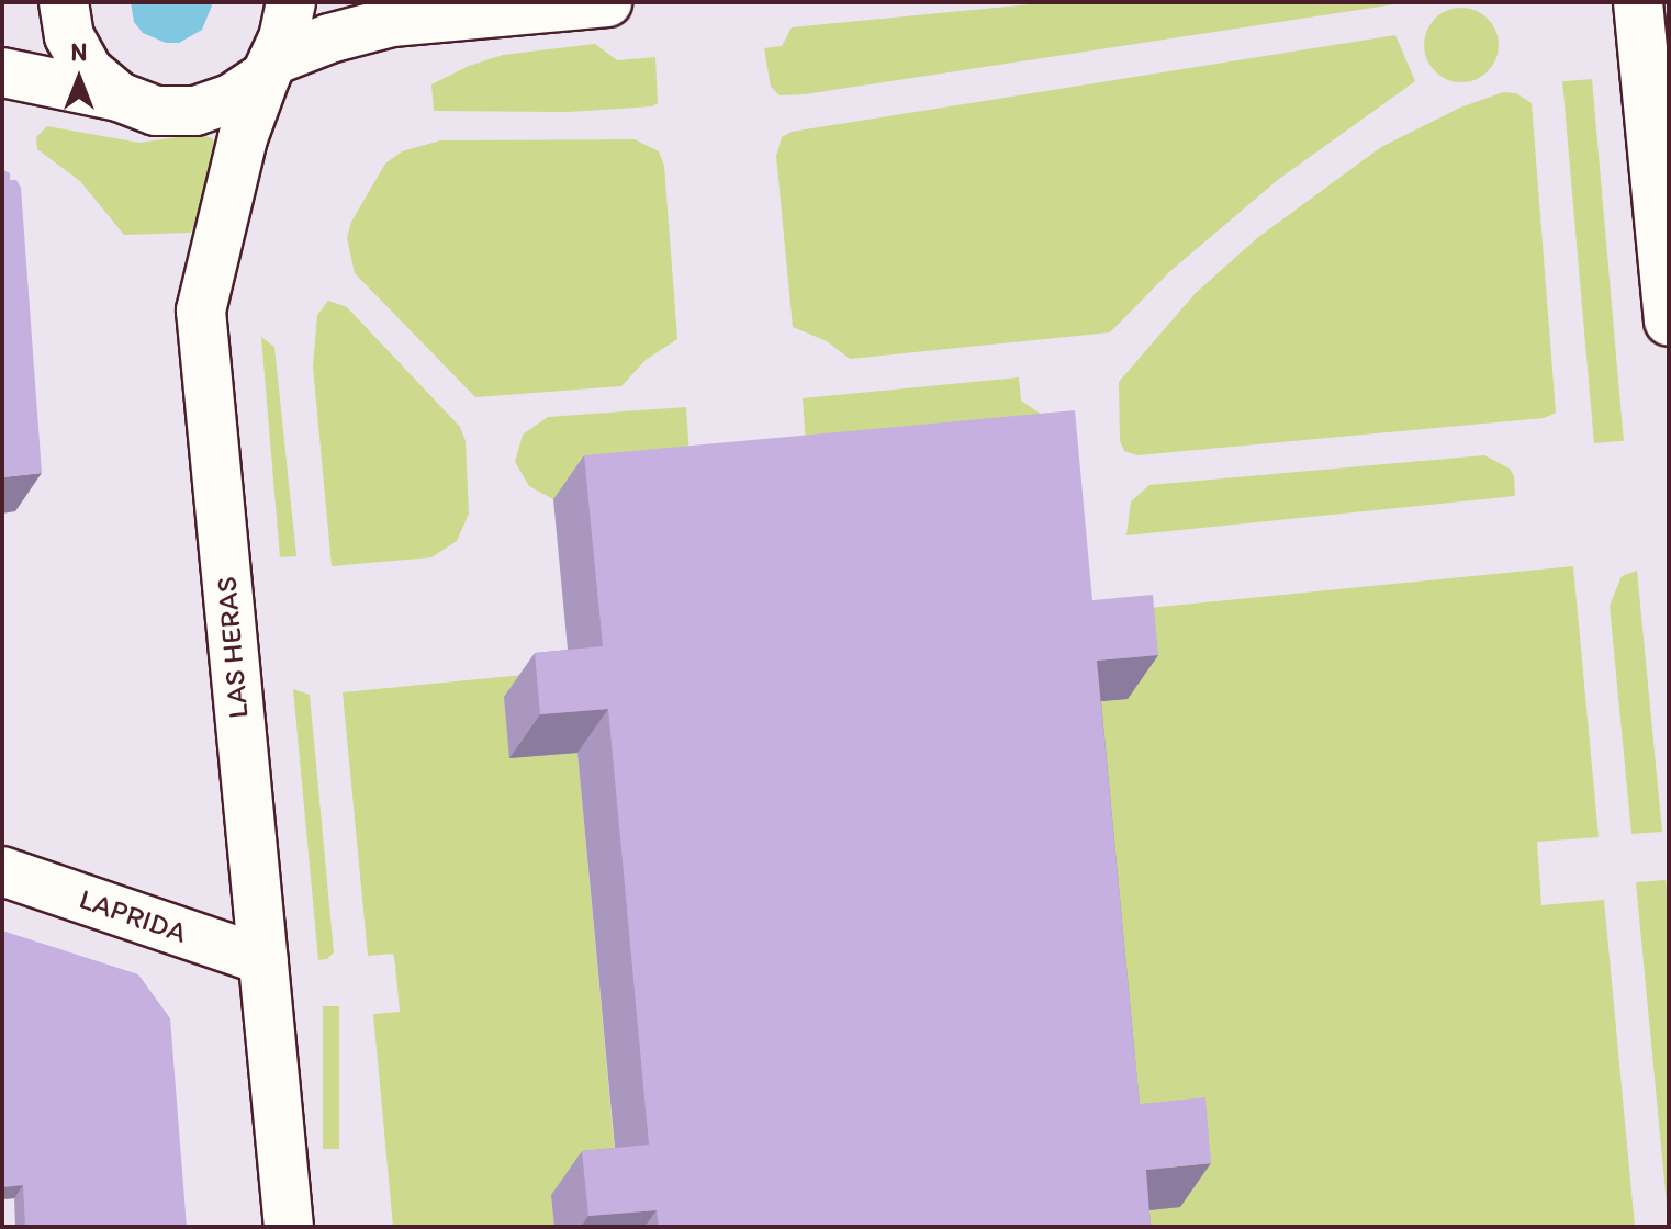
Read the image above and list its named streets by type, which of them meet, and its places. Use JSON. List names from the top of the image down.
{
  "streets": {
    "main road": ["LAS HERAS", "LAPRIDA"]
  },
  "crossings": [
    ["LAS HERAS", "LAPRIDA"]
  ],
  "north": "top"
}
